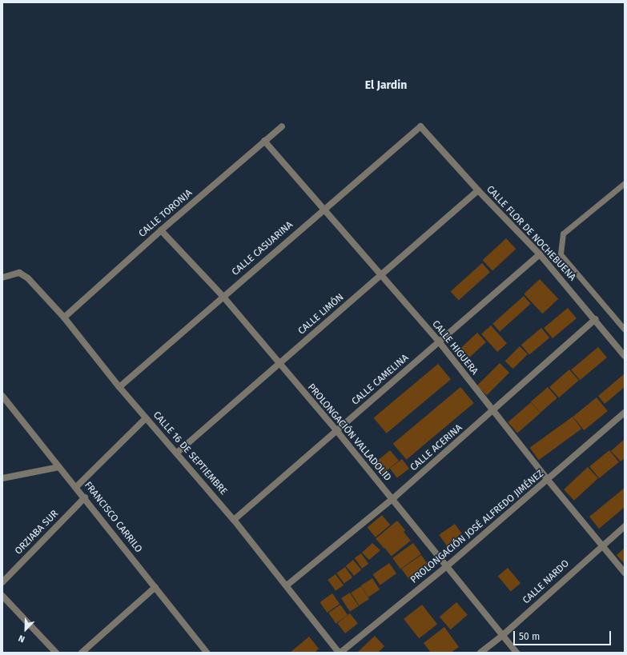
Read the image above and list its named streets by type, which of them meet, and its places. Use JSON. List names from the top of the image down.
{
  "streets": {
    "street": [
      "CALLE TORONJA",
      "CALLE FLOR DE NOCHEBUENA",
      "CALLE CASUARINA",
      "CALLE LIMÓN",
      "CALLE HIGUERA",
      "CALLE CAMELINA",
      "PROLONGACIÓN VALLADOLID",
      "CALLE ACERINA",
      "CALLE 16 DE SEPTIEMBRE",
      "FRANCISCO CARRILO",
      "PROLONGACIÓN JOSÉ ALFREDO JIMÉNEZ",
      "ORZIABA SUR",
      "CALLE NARDO"
    ]
  },
  "crossings": [
    ["CALLE TORONJA", "CALLE HIGUERA"],
    ["CALLE TORONJA", "PROLONGACIÓN VALLADOLID"],
    ["CALLE TORONJA", "CALLE 16 DE SEPTIEMBRE"],
    ["CALLE FLOR DE NOCHEBUENA", "CALLE CASUARINA"],
    ["CALLE FLOR DE NOCHEBUENA", "CALLE LIMÓN"],
    ["CALLE FLOR DE NOCHEBUENA", "CALLE CAMELINA"],
    ["CALLE FLOR DE NOCHEBUENA", "CALLE ACERINA"],
    ["CALLE CASUARINA", "CALLE HIGUERA"],
    ["CALLE CASUARINA", "PROLONGACIÓN VALLADOLID"],
    ["CALLE CASUARINA", "CALLE 16 DE SEPTIEMBRE"],
    ["CALLE LIMÓN", "CALLE HIGUERA"],
    ["CALLE LIMÓN", "PROLONGACIÓN VALLADOLID"],
    ["CALLE LIMÓN", "CALLE 16 DE SEPTIEMBRE"],
    ["CALLE HIGUERA", "CALLE CAMELINA"],
    ["CALLE HIGUERA", "CALLE ACERINA"],
    ["CALLE HIGUERA", "PROLONGACIÓN JOSÉ ALFREDO JIMÉNEZ"],
    ["CALLE HIGUERA", "CALLE NARDO"],
    ["CALLE CAMELINA", "PROLONGACIÓN VALLADOLID"],
    ["CALLE CAMELINA", "CALLE 16 DE SEPTIEMBRE"],
    ["PROLONGACIÓN VALLADOLID", "CALLE ACERINA"],
    ["PROLONGACIÓN VALLADOLID", "PROLONGACIÓN JOSÉ ALFREDO JIMÉNEZ"],
    ["PROLONGACIÓN VALLADOLID", "CALLE NARDO"],
    ["CALLE ACERINA", "CALLE 16 DE SEPTIEMBRE"],
    ["CALLE 16 DE SEPTIEMBRE", "PROLONGACIÓN JOSÉ ALFREDO JIMÉNEZ"],
    ["FRANCISCO CARRILO", "ORZIABA SUR"]
  ],
  "districts": ["El Jardin"],
  "scale_bar": "50 m",
  "north": "bottom left"
}
